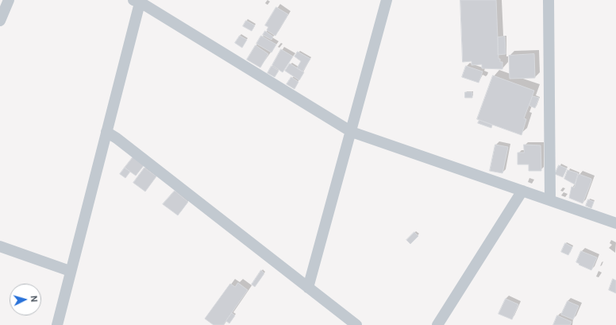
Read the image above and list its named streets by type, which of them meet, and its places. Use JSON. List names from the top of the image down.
{
  "north": "right"
}
